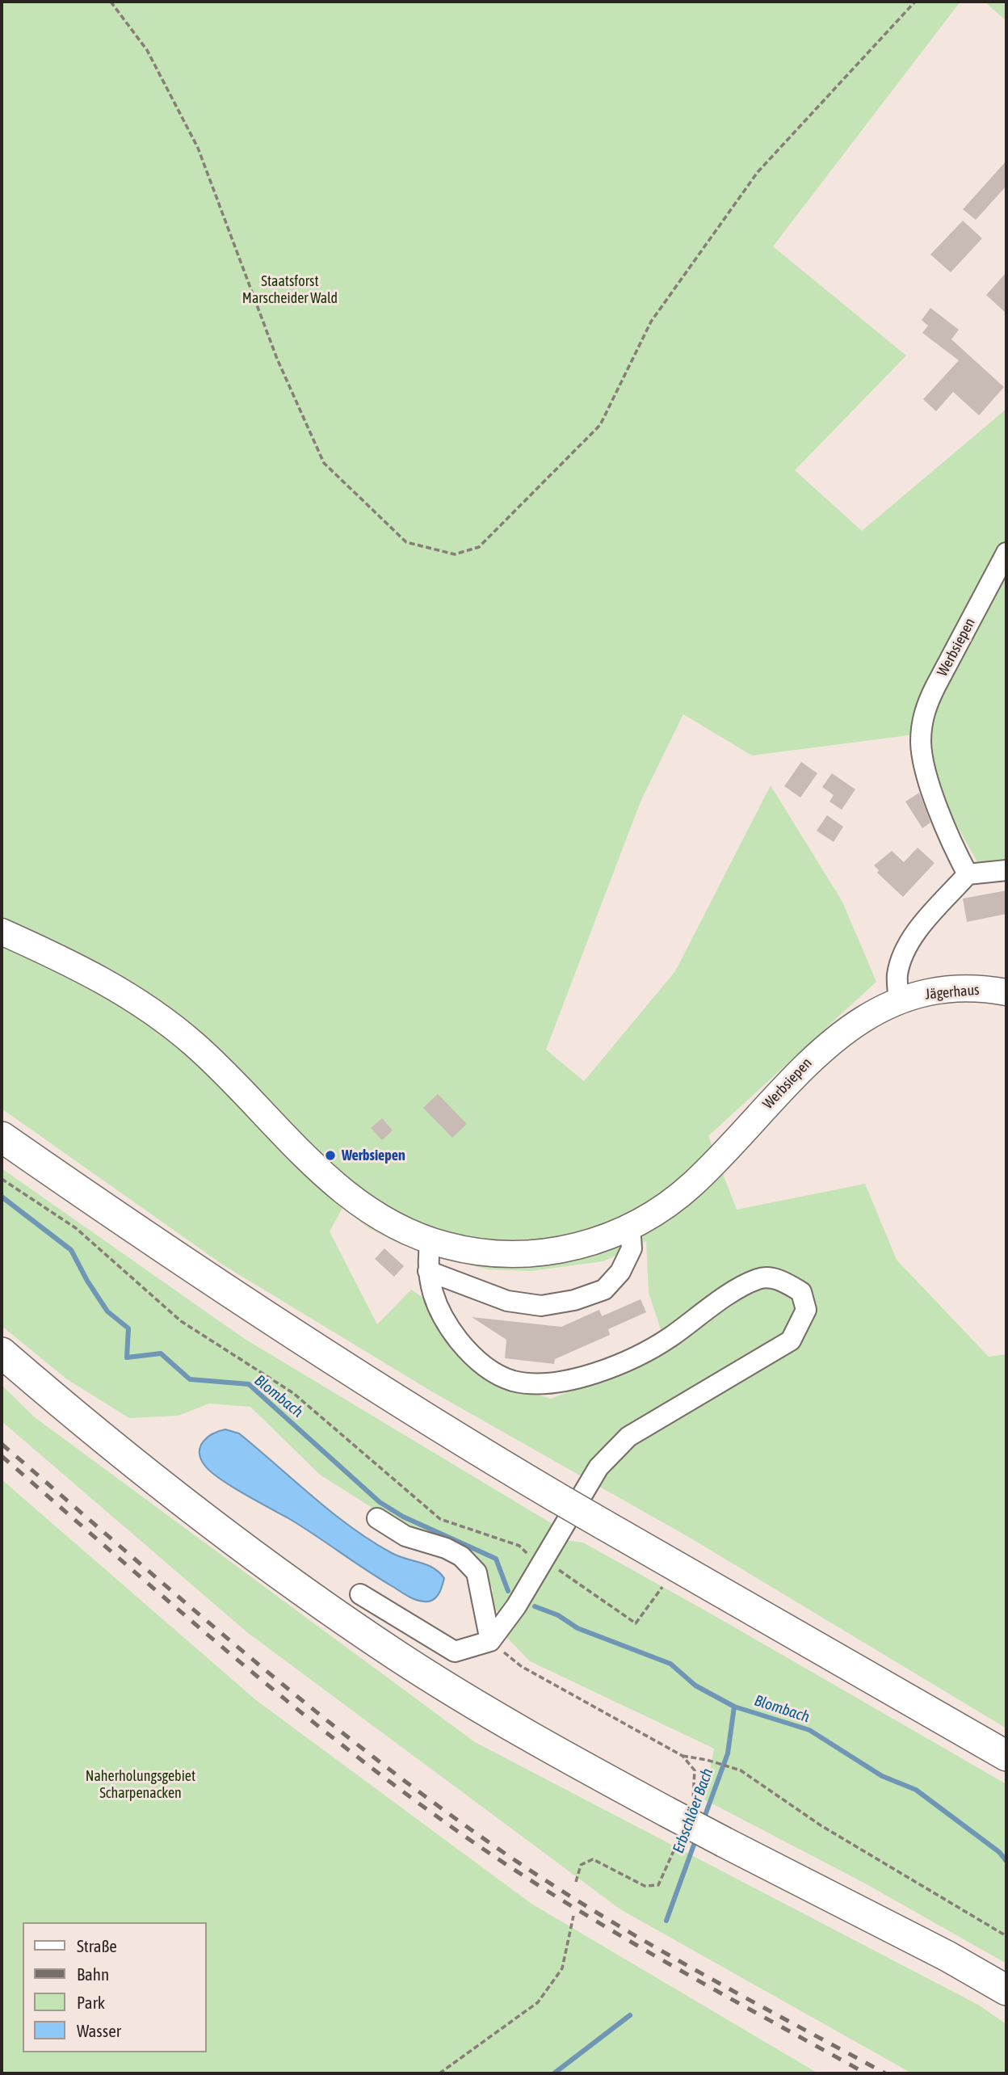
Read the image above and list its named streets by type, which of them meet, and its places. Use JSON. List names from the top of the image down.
{
  "streets": {
    "main road": ["Werbsiepen", "Jägerhaus"]
  },
  "crossings": [
    ["Werbsiepen", "Jägerhaus"]
  ],
  "water": ["Blombach", "Erbschlöer Bach"],
  "parks": ["Staatsforst Marscheider Wald", "Naherholungsgebiet Scharpenacken"],
  "places": ["Werbsiepen"],
  "legend": [
    "Straße",
    "Bahn",
    "Park",
    "Wasser"
  ]
}
